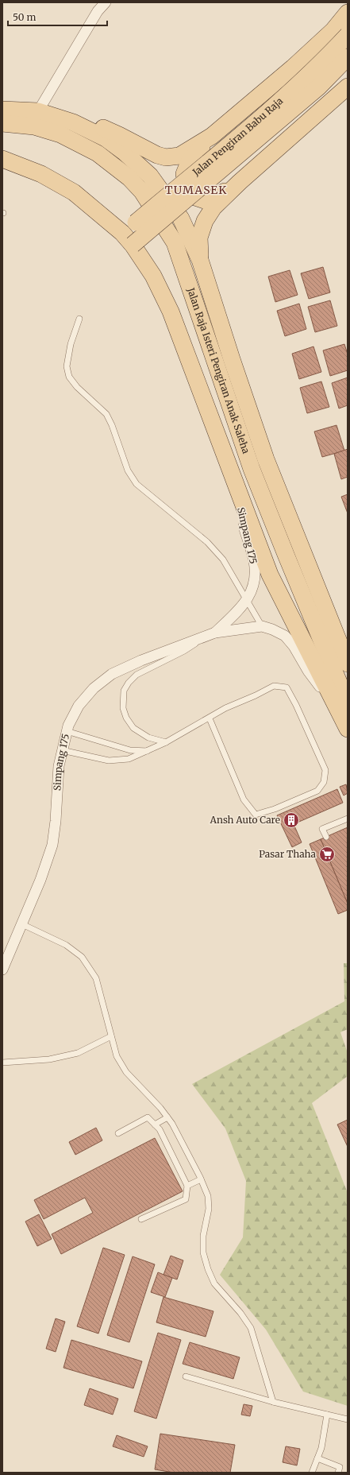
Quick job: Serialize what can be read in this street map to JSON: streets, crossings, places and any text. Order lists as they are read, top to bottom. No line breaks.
{"streets":{"main road":["Jalan Pengiran Babu Raja","Jalan Raja Isteri Pengiran Anak Saleha"],"street":["Simpang 175"]},"crossings":[["Jalan Raja Isteri Pengiran Anak Saleha","Simpang 175"]],"districts":["TUMASEK"],"places":{"building":["Ansh Auto Care"],"supermarket":["Pasar Thaha"]},"scale_bar":"50 m"}
